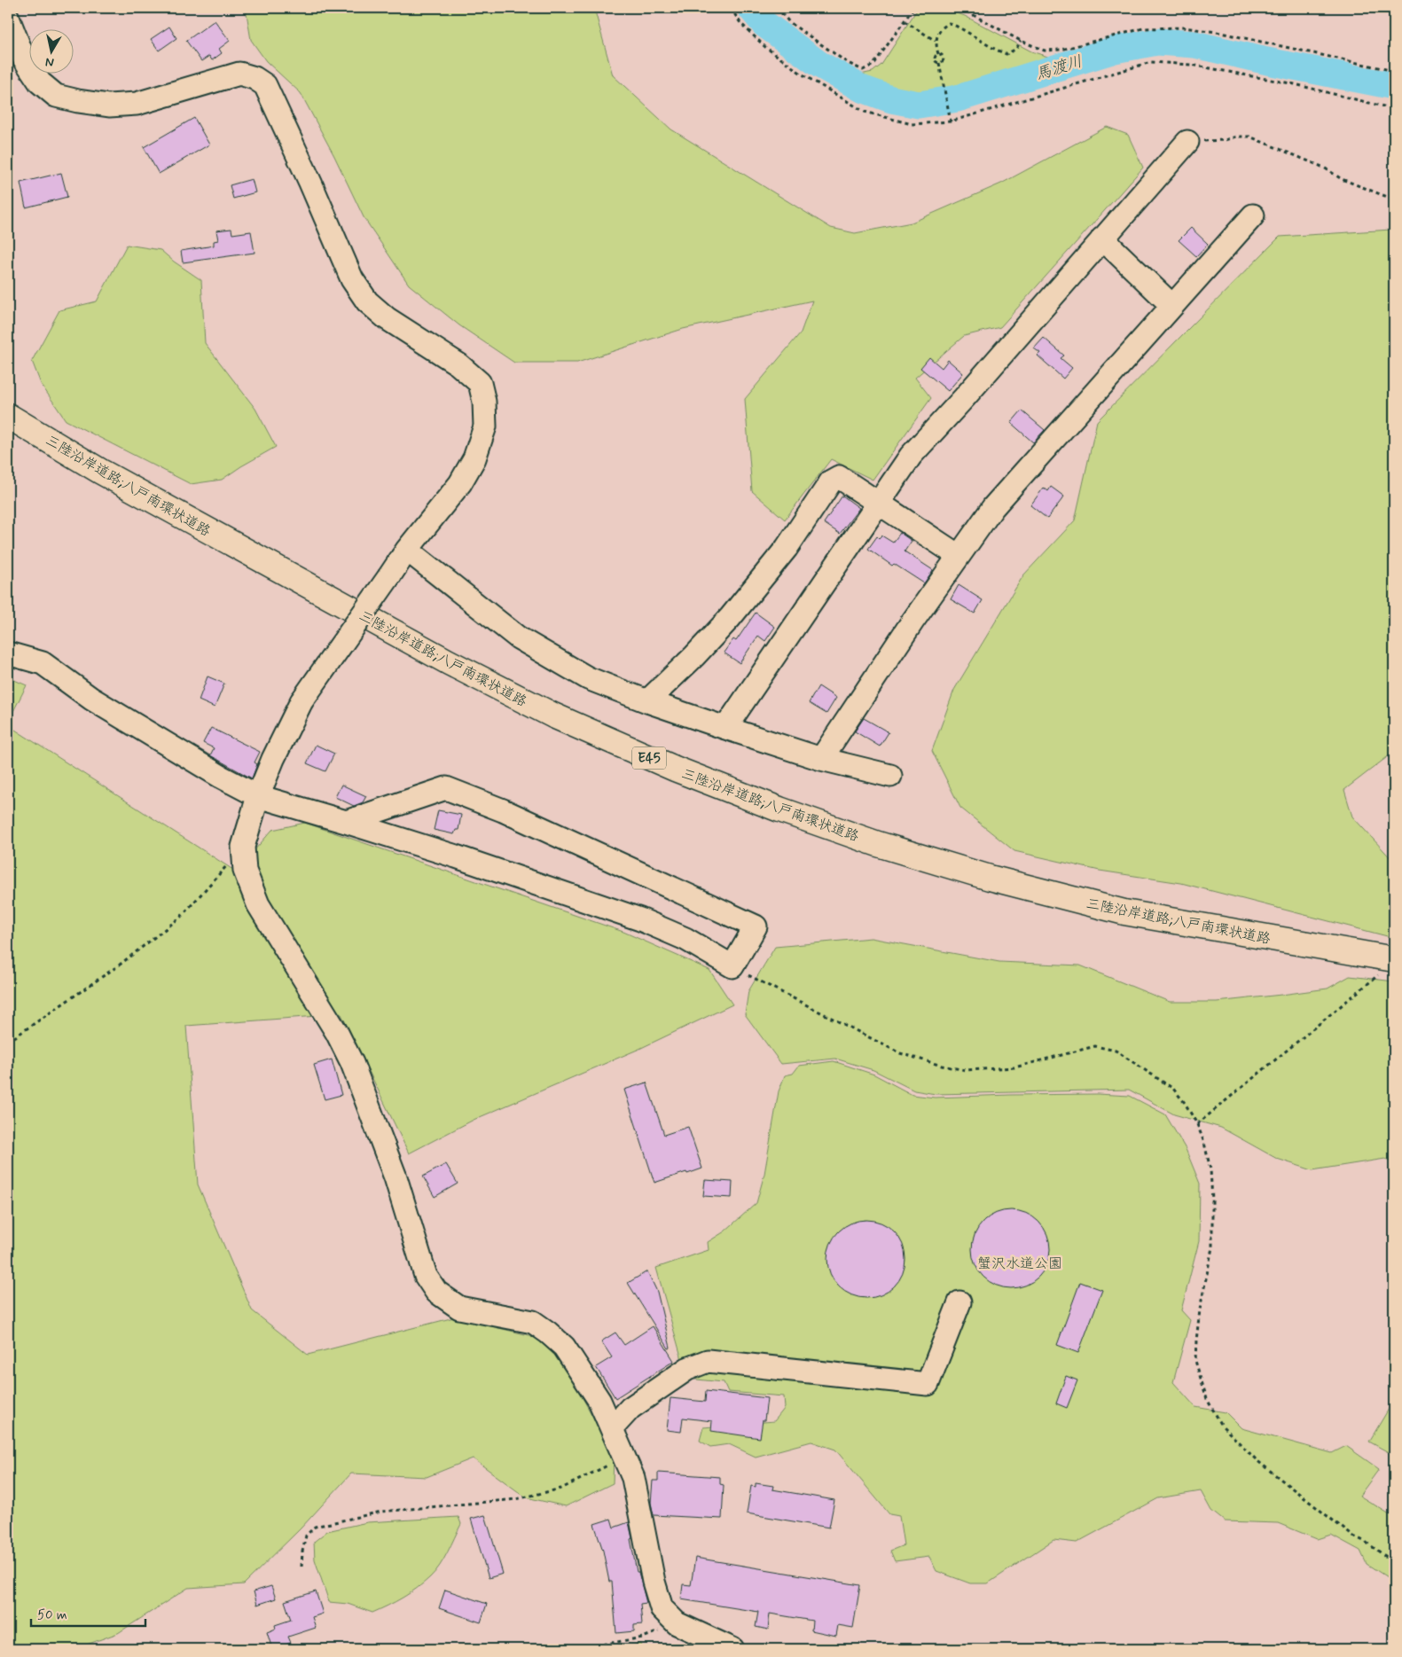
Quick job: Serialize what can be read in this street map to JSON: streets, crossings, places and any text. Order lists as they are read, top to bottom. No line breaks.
{"streets":{"highway":["三陸沿岸道路;八戸南環状道路","E45"]},"water":["馬渡川"],"parks":["蟹沢水道公園"],"scale_bar":"50 m","north":"bottom"}
